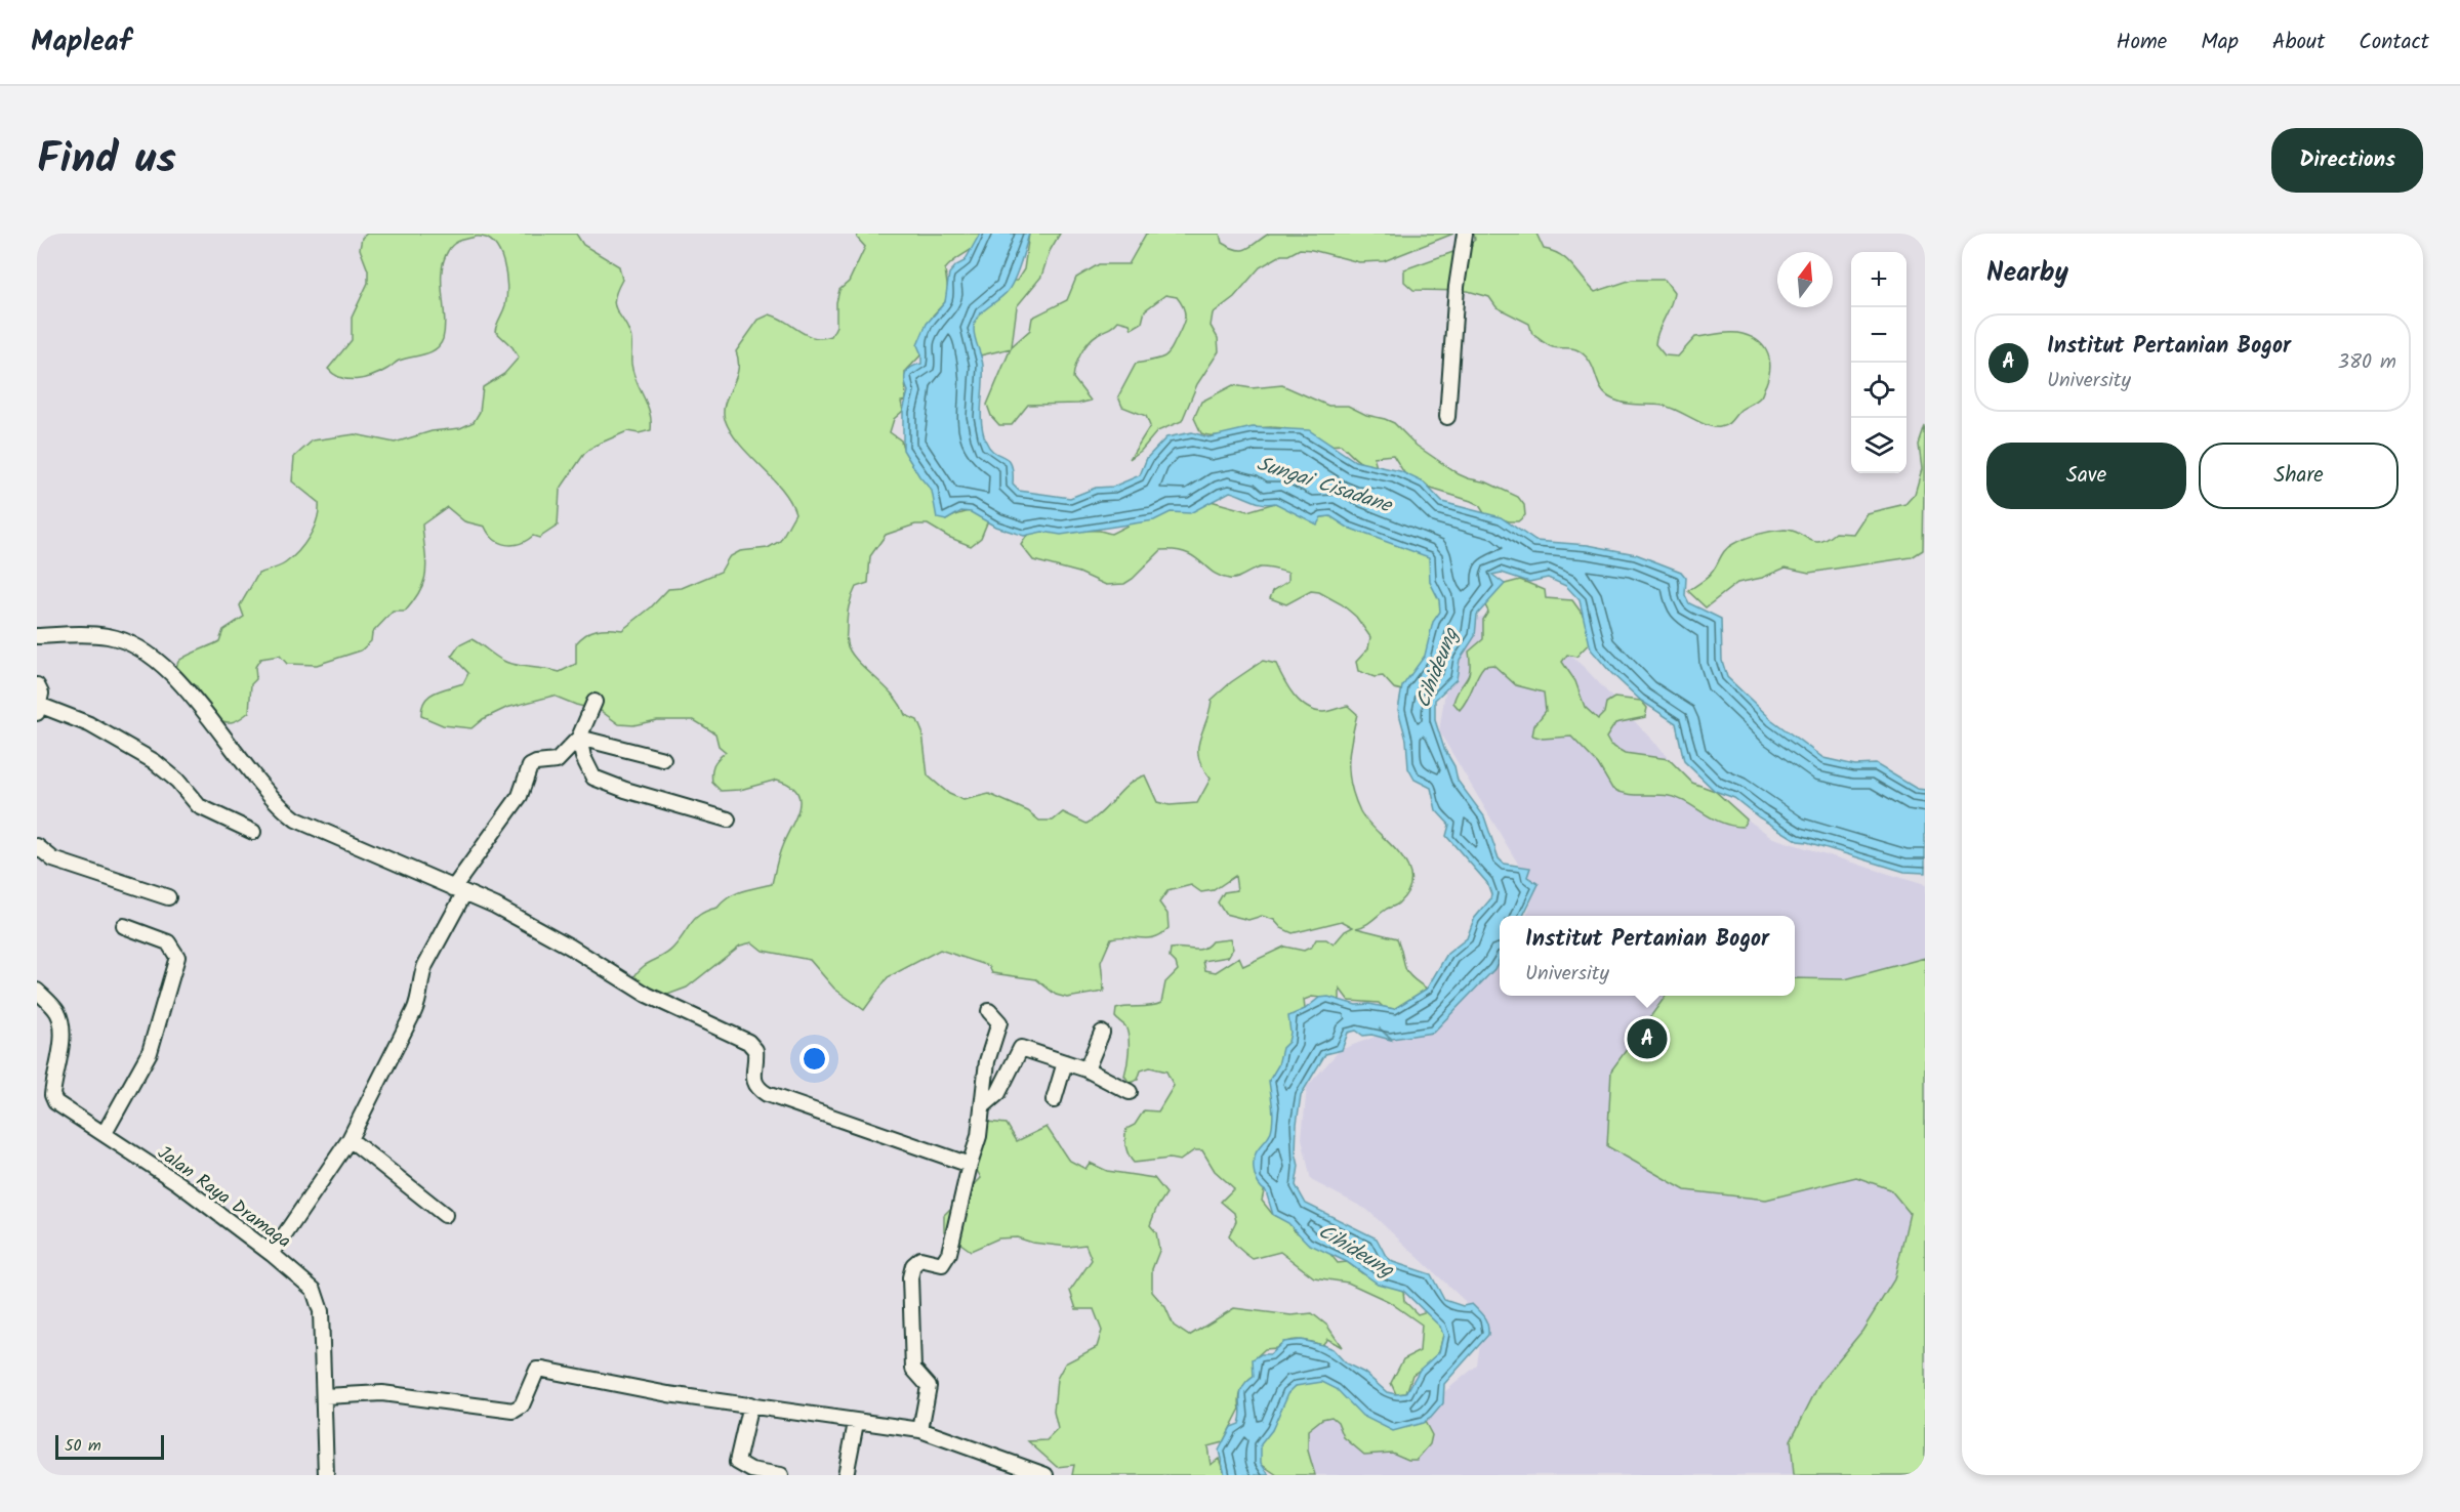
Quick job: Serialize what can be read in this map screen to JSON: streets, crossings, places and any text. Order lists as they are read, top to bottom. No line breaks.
{"streets":{"street":["Jalan Raya Dramaga"]},"water":["Sungai Cisadane","Cihideung"],"scale_bar":"50 m","north":"top","page":{"header":"Mapleaf","nav":["Home","Map","About","Contact"],"title":"Find us","buttons":["Directions",["Save","Share"]],"heading":"Nearby","map_buttons":["+","−"],"list":[{"mark":"A","name":"Institut Pertanian Bogor","note":"University","value":"380 m"}],"popup":["Institut Pertanian Bogor","University"],"pins":"A","scale":"50 m"}}
